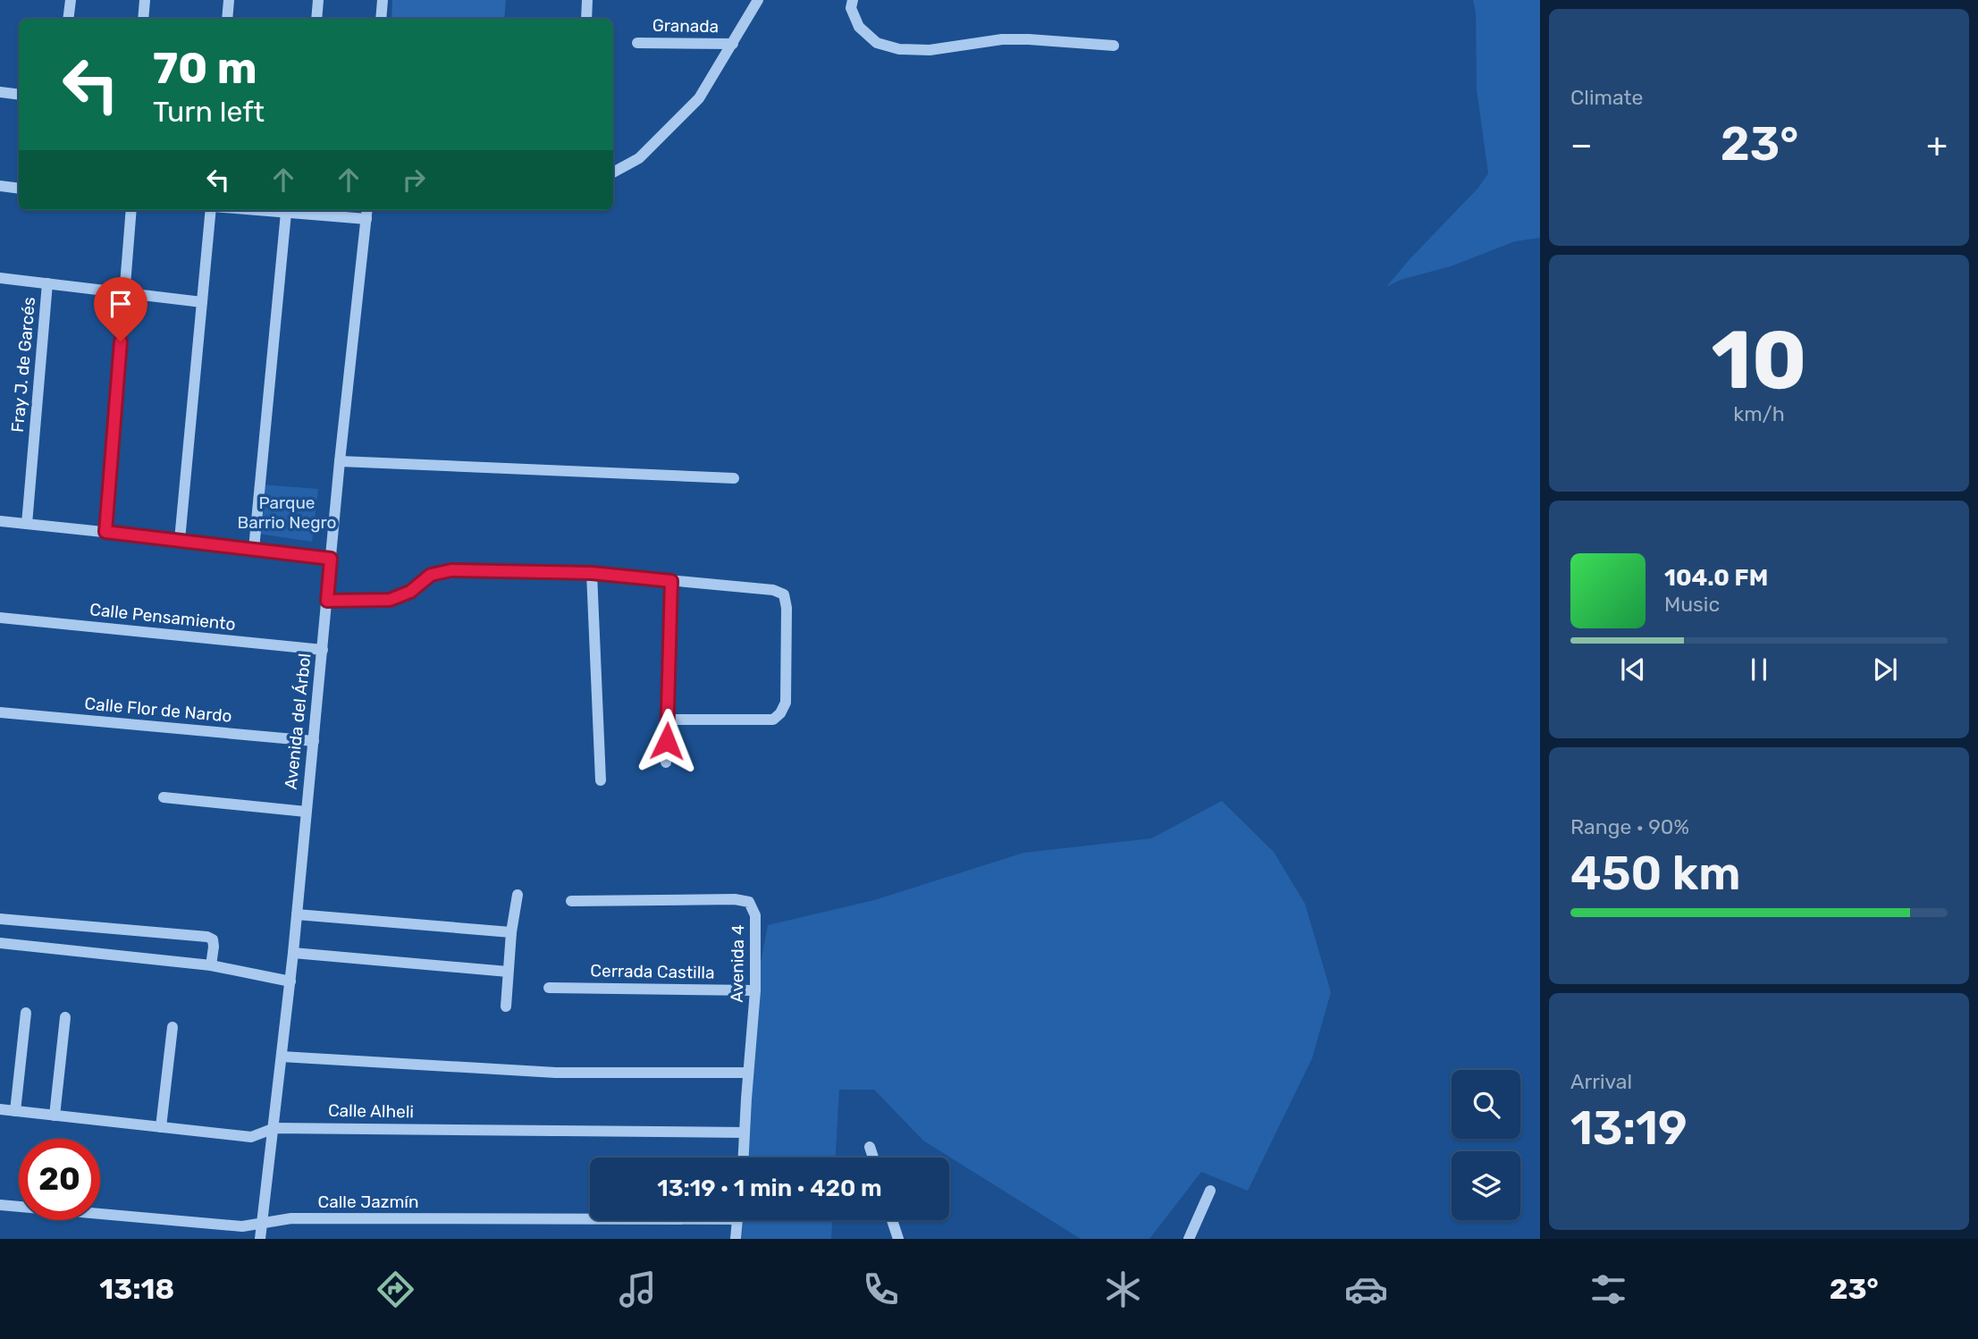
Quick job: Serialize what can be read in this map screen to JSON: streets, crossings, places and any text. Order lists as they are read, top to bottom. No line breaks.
{"streets":{"street":["Granada","Fray J. de Garcés","Calle Pensamiento","Calle Flor de Nardo","Avenida del Árbol","Avenida 4","Cerrada Castilla","Calle Alheli","Calle Jazmín"]},"crossings":[["Calle Pensamiento","Avenida del Árbol"],["Calle Flor de Nardo","Avenida del Árbol"],["Avenida del Árbol","Calle Alheli"],["Avenida del Árbol","Calle Jazmín"],["Avenida 4","Cerrada Castilla"],["Avenida 4","Calle Alheli"]],"parks":["Parque Barrio Negro"],"page":{"tile":["Climate",["10","km/h"],["Range · 90%","450 km"],["Arrival","13:19"]],"turn":["70 m","Turn left"],"heat":["−","23°","+"],"song":["104.0 FM","Music"],"limit":"20","trip":"13:19 · 1 min · 420 m","tabs":["13:18","23°"]}}
